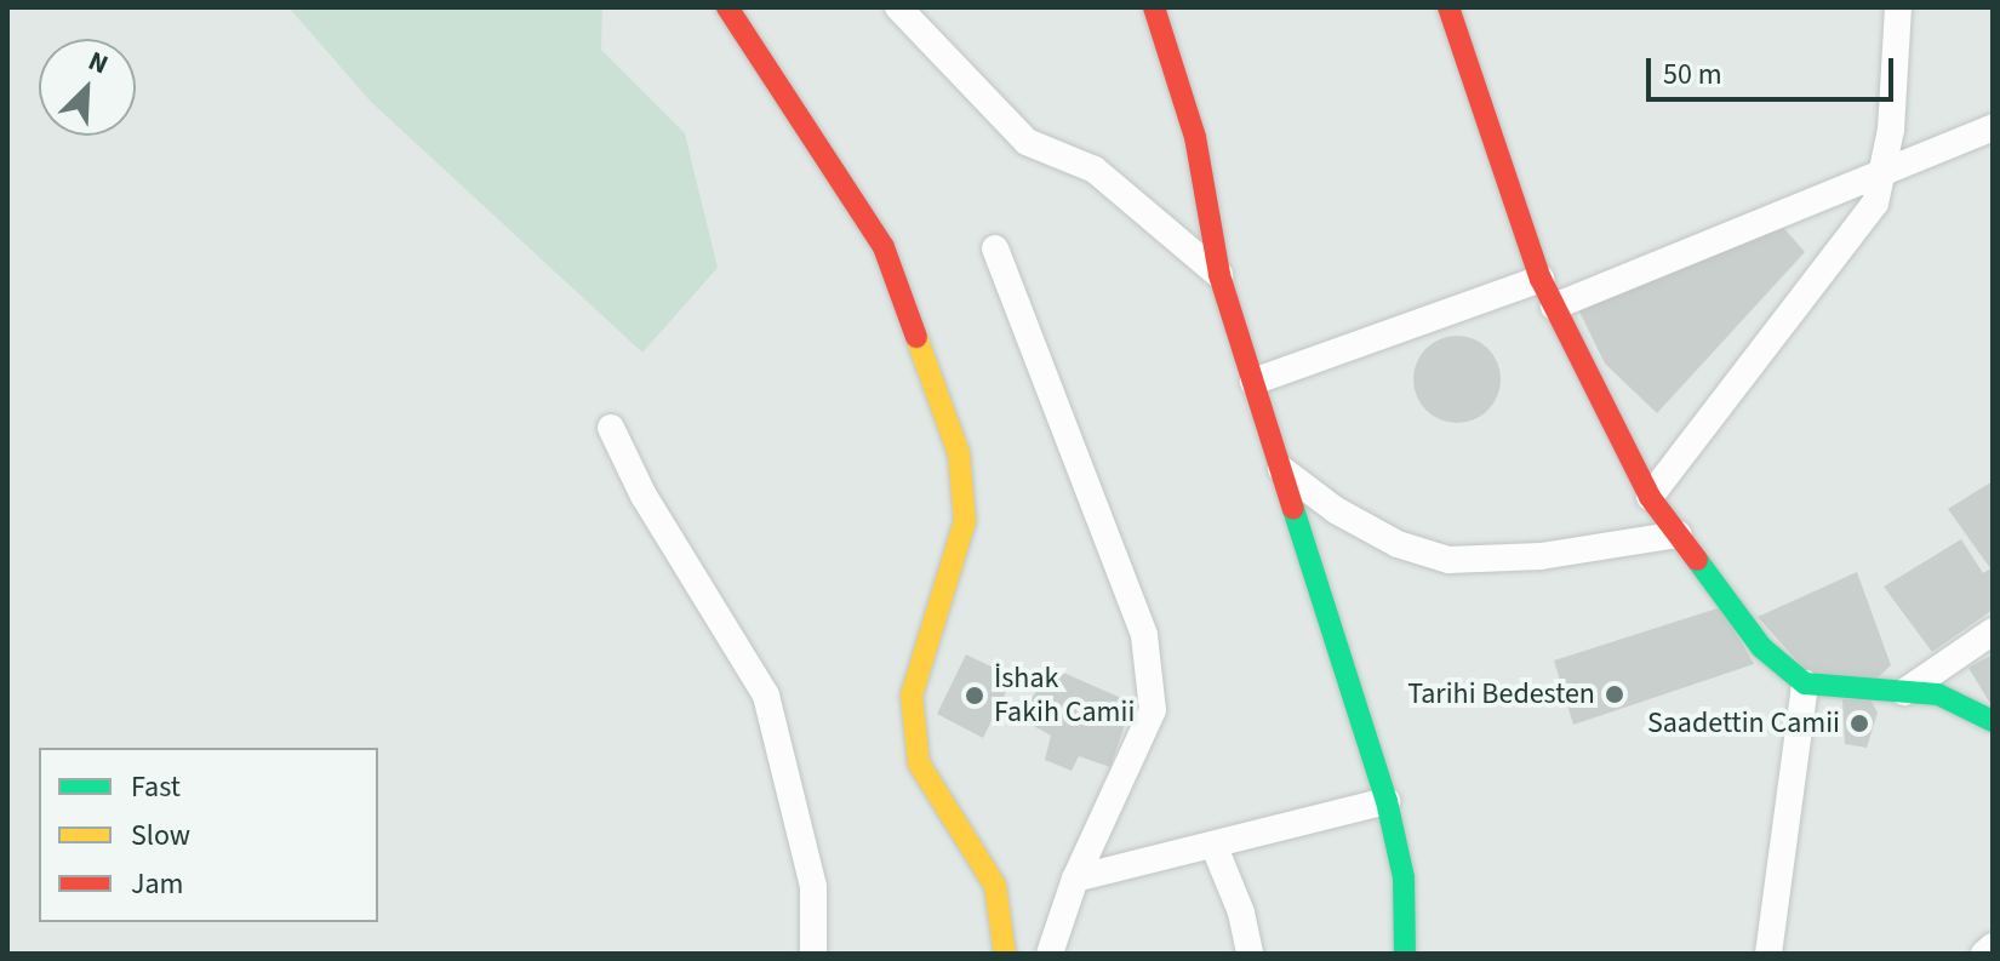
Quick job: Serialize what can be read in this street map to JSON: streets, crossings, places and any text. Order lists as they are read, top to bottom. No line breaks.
{"places":["Tarihi Bedesten","İshak Fakih Camii","Saadettin Camii"],"legend":["Fast","Slow","Jam"],"scale_bar":"50 m","north":"top right"}
